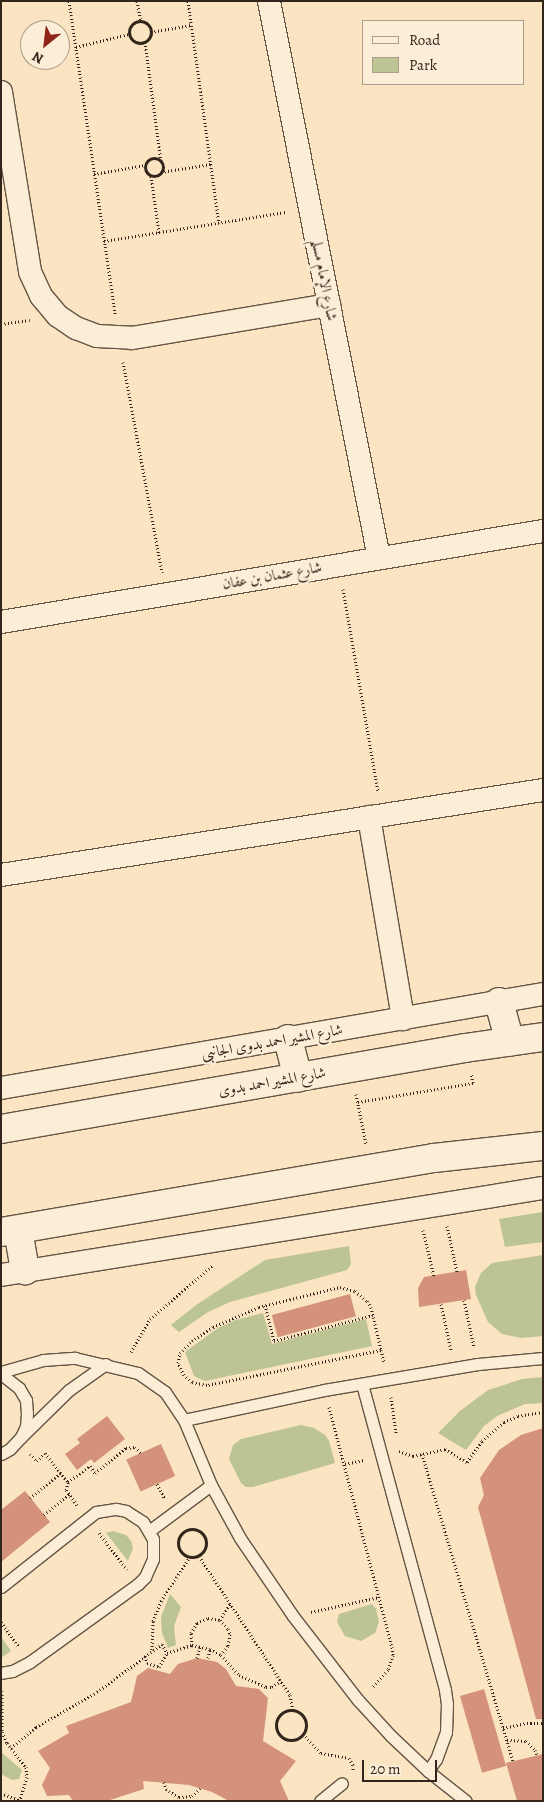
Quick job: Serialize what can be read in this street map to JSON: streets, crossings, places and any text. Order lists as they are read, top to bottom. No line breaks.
{"streets":{"street":["شارع الإمام مسلم","شارع عثمان بن عفان","شارع المشير احمد بدوى الجانبى","شارع المشير احمد بدوى"]},"crossings":[["شارع الإمام مسلم","شارع عثمان بن عفان"]],"legend":["Road","Park"],"scale_bar":"20 m","north":"bottom left"}
